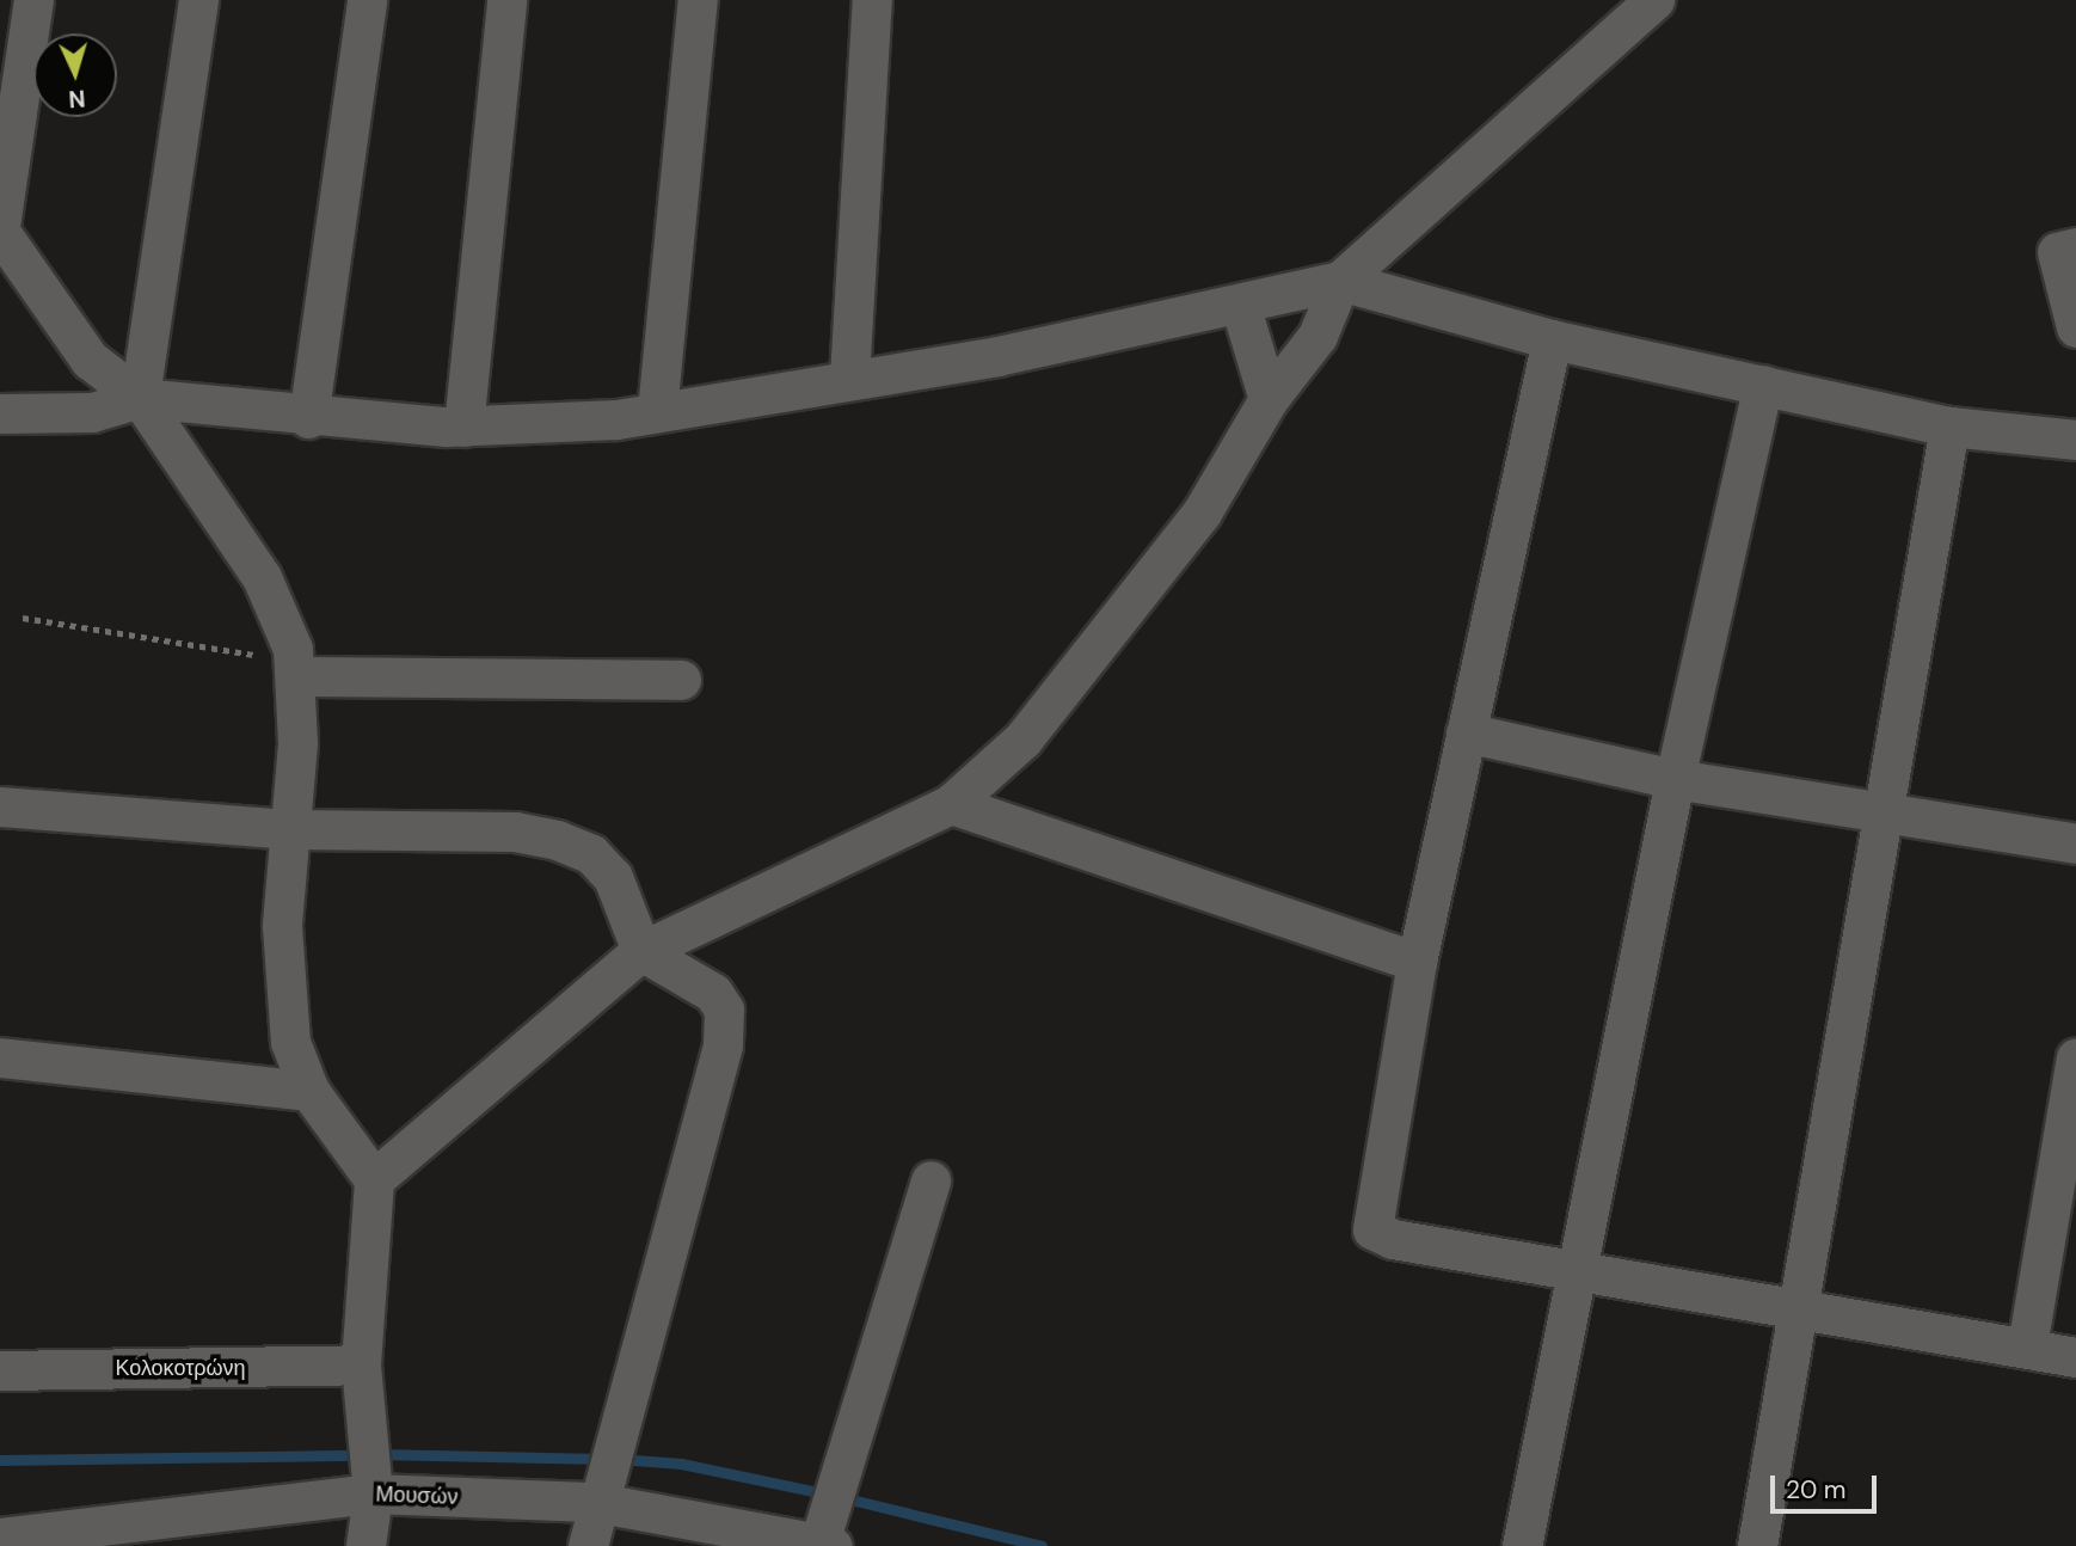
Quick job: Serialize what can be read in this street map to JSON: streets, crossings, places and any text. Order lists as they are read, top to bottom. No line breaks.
{"streets":{"street":["Κολοκοτρώνη","Μουσών"]},"scale_bar":"20 m","north":"bottom"}
